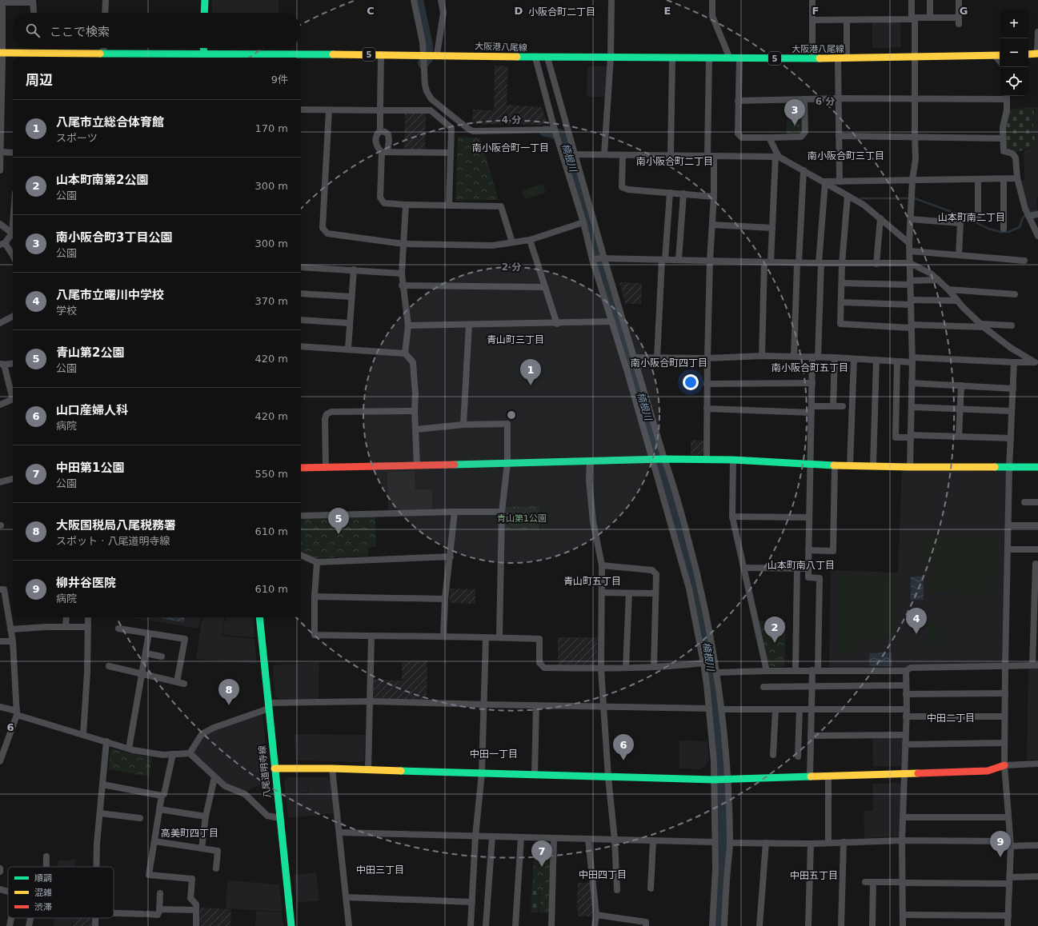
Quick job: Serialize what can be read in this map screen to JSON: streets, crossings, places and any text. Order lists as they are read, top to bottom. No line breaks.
{"streets":{"street":["大阪港八尾線","5","八尾道明寺線"]},"districts":["小阪合町二丁目","南小阪合町一丁目","南小阪合町三丁目","南小阪合町二丁目","山本町南二丁目","青山町三丁目","南小阪合町四丁目","南小阪合町五丁目","山本町南八丁目","青山町五丁目","中田二丁目","中田一丁目","高美町四丁目","中田三丁目","中田四丁目","中田五丁目"],"water":["楠根川"],"parks":["青山第1公園"],"legend":["順調","混雑","渋滞"],"page":{"map_buttons":["+","−"],"search":"ここで検索","heading":["周辺","9件"],"pins":["3","1","5","4","2","8","6","9","7"],"list":[{"mark":"1","name":"八尾市立総合体育館","note":"スポーツ","value":"170 m"},{"mark":"2","name":"山本町南第2公園","note":"公園","value":"300 m"},{"mark":"3","name":"南小阪合町3丁目公園","note":"公園","value":"300 m"},{"mark":"4","name":"八尾市立曙川中学校","note":"学校","value":"370 m"},{"mark":"5","name":"青山第2公園","note":"公園","value":"420 m"},{"mark":"6","name":"山口産婦人科","note":"病院","value":"420 m"},{"mark":"7","name":"中田第1公園","note":"公園","value":"550 m"},{"mark":"8","name":"大阪国税局八尾税務署","note":"スポット · 八尾道明寺線","value":"610 m"},{"mark":"9","name":"柳井谷医院","note":"病院","value":"610 m"}]},"grid":{"columns":["C","D","E","F","G"],"rows":["6"]},"rings":["6 分","4 分","2 分"]}
